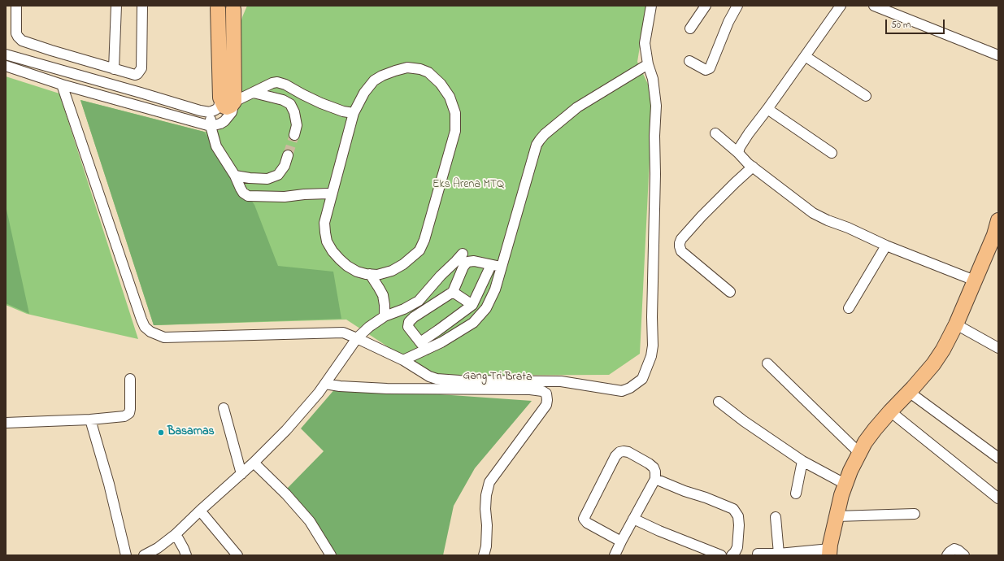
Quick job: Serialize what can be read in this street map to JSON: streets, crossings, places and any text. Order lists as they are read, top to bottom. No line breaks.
{"streets":{"street":["Gang Tri Brata"]},"parks":["Eks Arena MTQ"],"places":["Basarnas"],"scale_bar":"50 m"}
